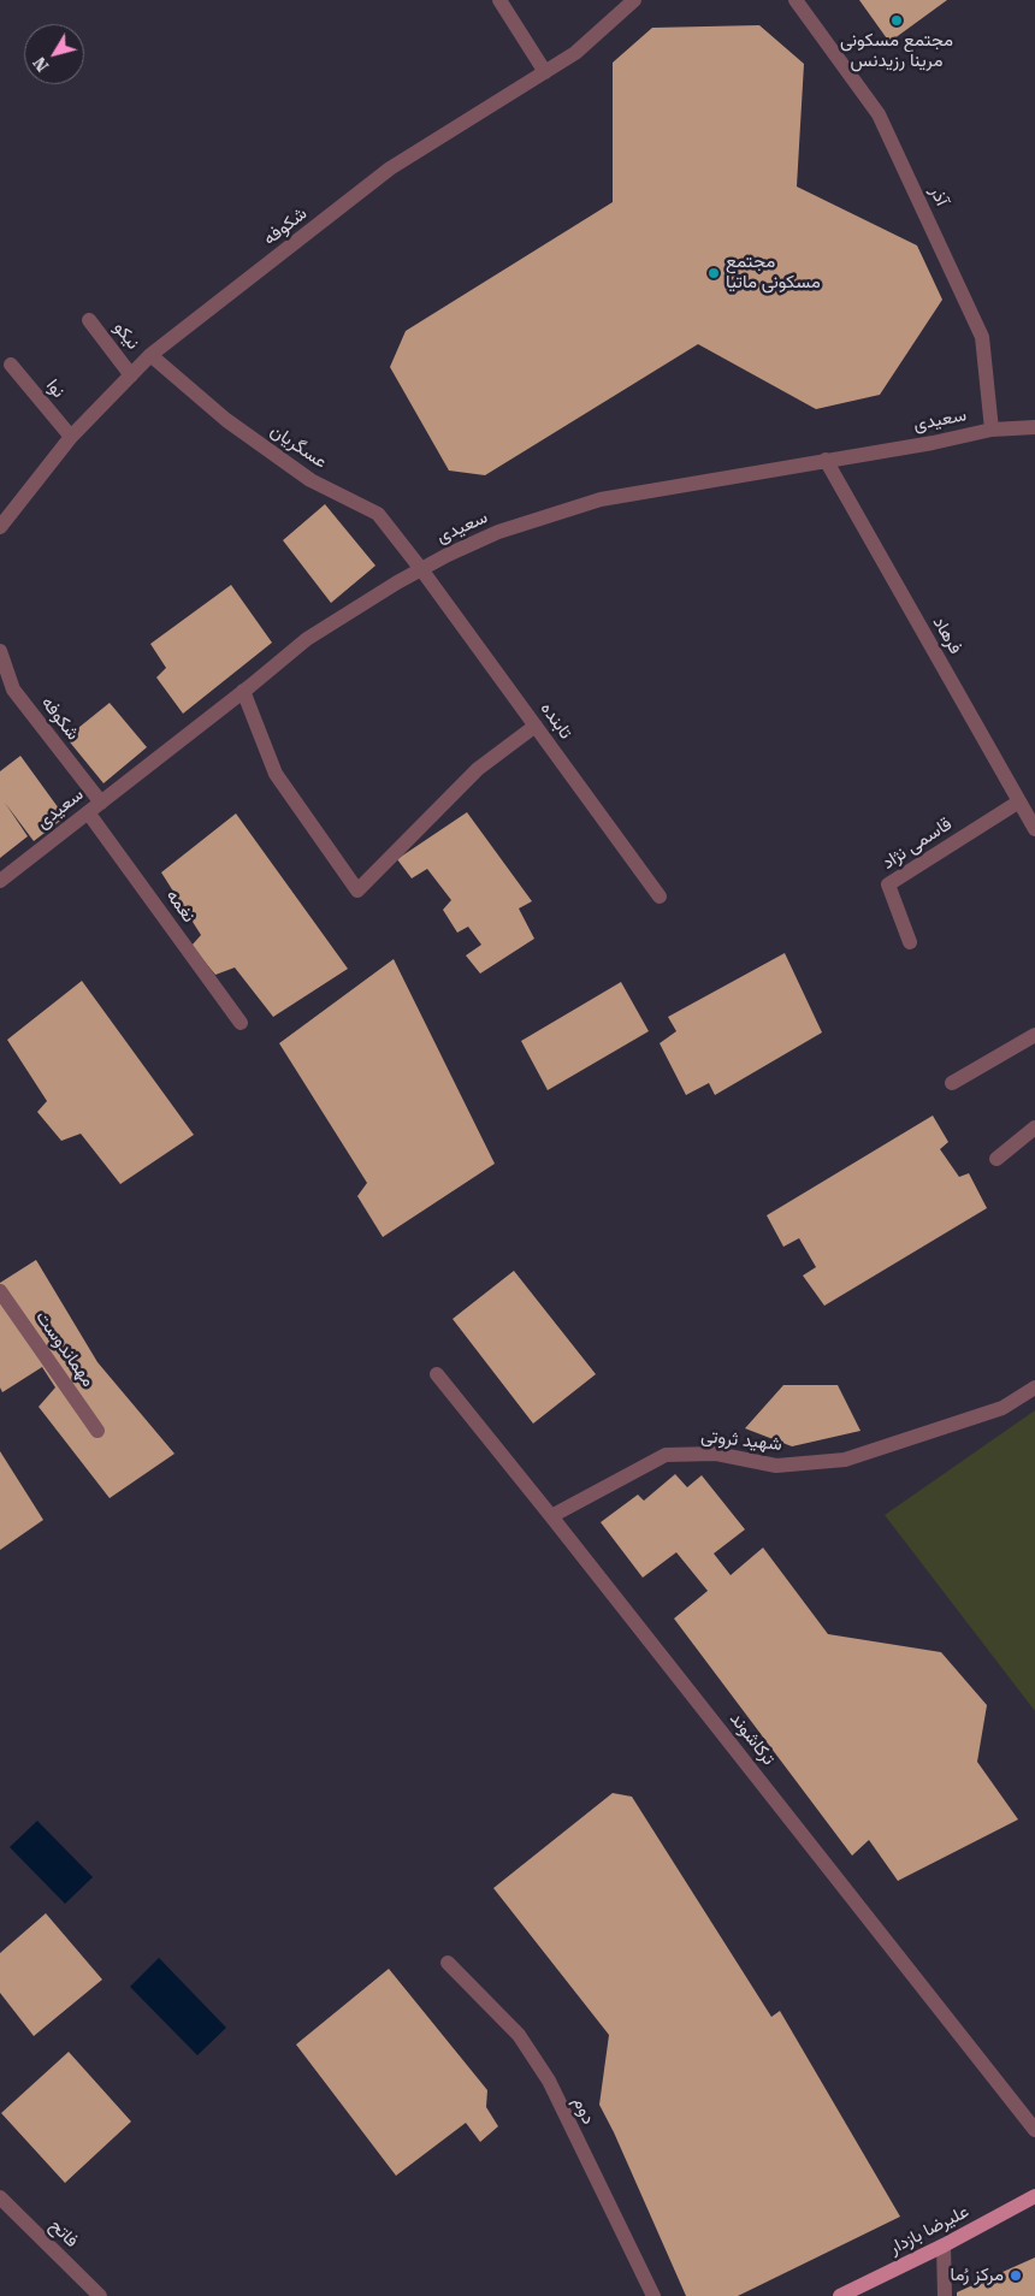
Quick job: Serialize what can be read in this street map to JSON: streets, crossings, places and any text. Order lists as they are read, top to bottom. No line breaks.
{"streets":{"main road":["علیرضا بازدار"],"street":["آذر","شکوفه","نیکو","نوا","سعیدی","عسگریان","فرهاد","تابنده","قاسمی نژاد","نغمه","مهماندوست","شهید ثروتی","ترکاشوند","دوم","فاتح"]},"crossings":[["آذر","سعیدی"],["شکوفه","نیکو"],["شکوفه","نوا"],["شکوفه","سعیدی"],["شکوفه","عسگریان"],["سعیدی","عسگریان"],["سعیدی","فرهاد"],["سعیدی","تابنده"],["سعیدی","نغمه"],["عسگریان","تابنده"],["فرهاد","قاسمی نژاد"],["شهید ثروتی","ترکاشوند"]],"places":["مجتمع مسکونی مرینا رزیدنس","مجتمع مسکونی ماتیا","مرکز رُما"],"north":"bottom left"}
